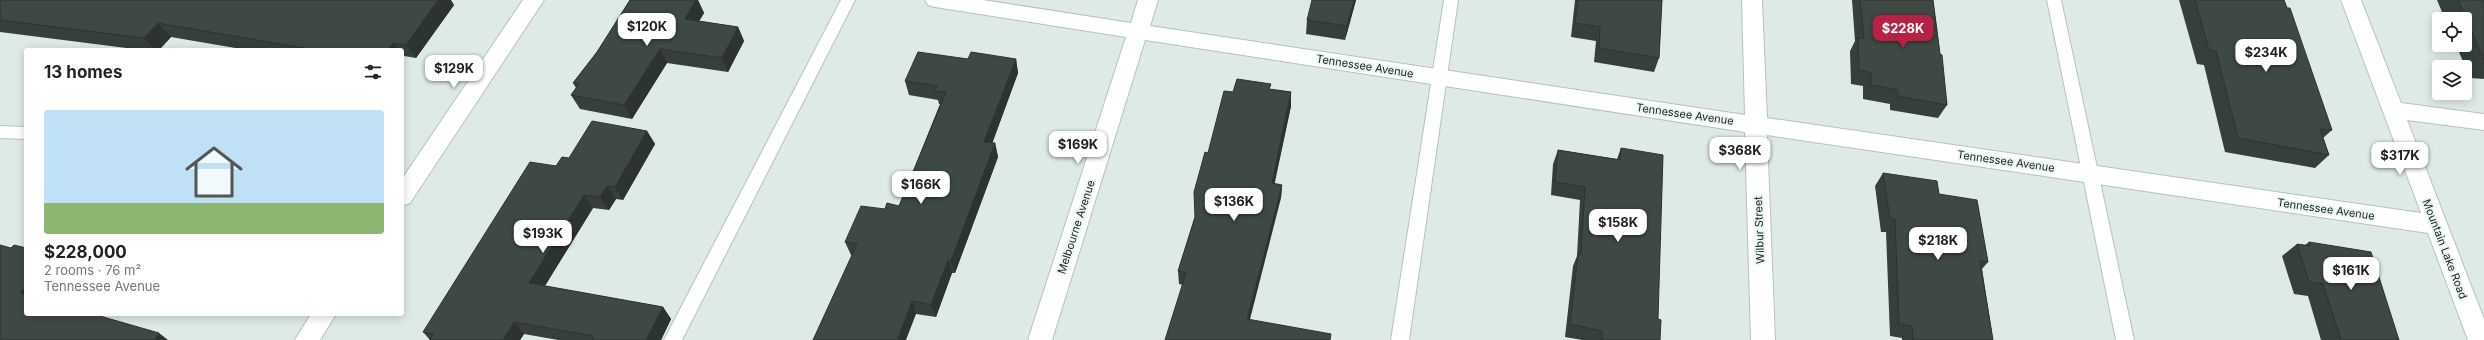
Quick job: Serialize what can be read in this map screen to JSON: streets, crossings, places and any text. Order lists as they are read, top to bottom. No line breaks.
{"streets":{"street":["Tennessee Avenue","Melbourne Avenue","Wilbur Street","Mountain Lake Road"]},"crossings":[["Tennessee Avenue","Melbourne Avenue"],["Tennessee Avenue","Wilbur Street"],["Tennessee Avenue","Mountain Lake Road"]],"page":{"price":["$120K","$228K","$234K","$129K","$169K","$368K","$317K","$166K","$136K","$158K","$193K","$218K","$161K"],"heading":"13 homes","list":[{"name":"$228,000","note":"2 rooms · 76 m² · Tennessee Avenue"}]}}
